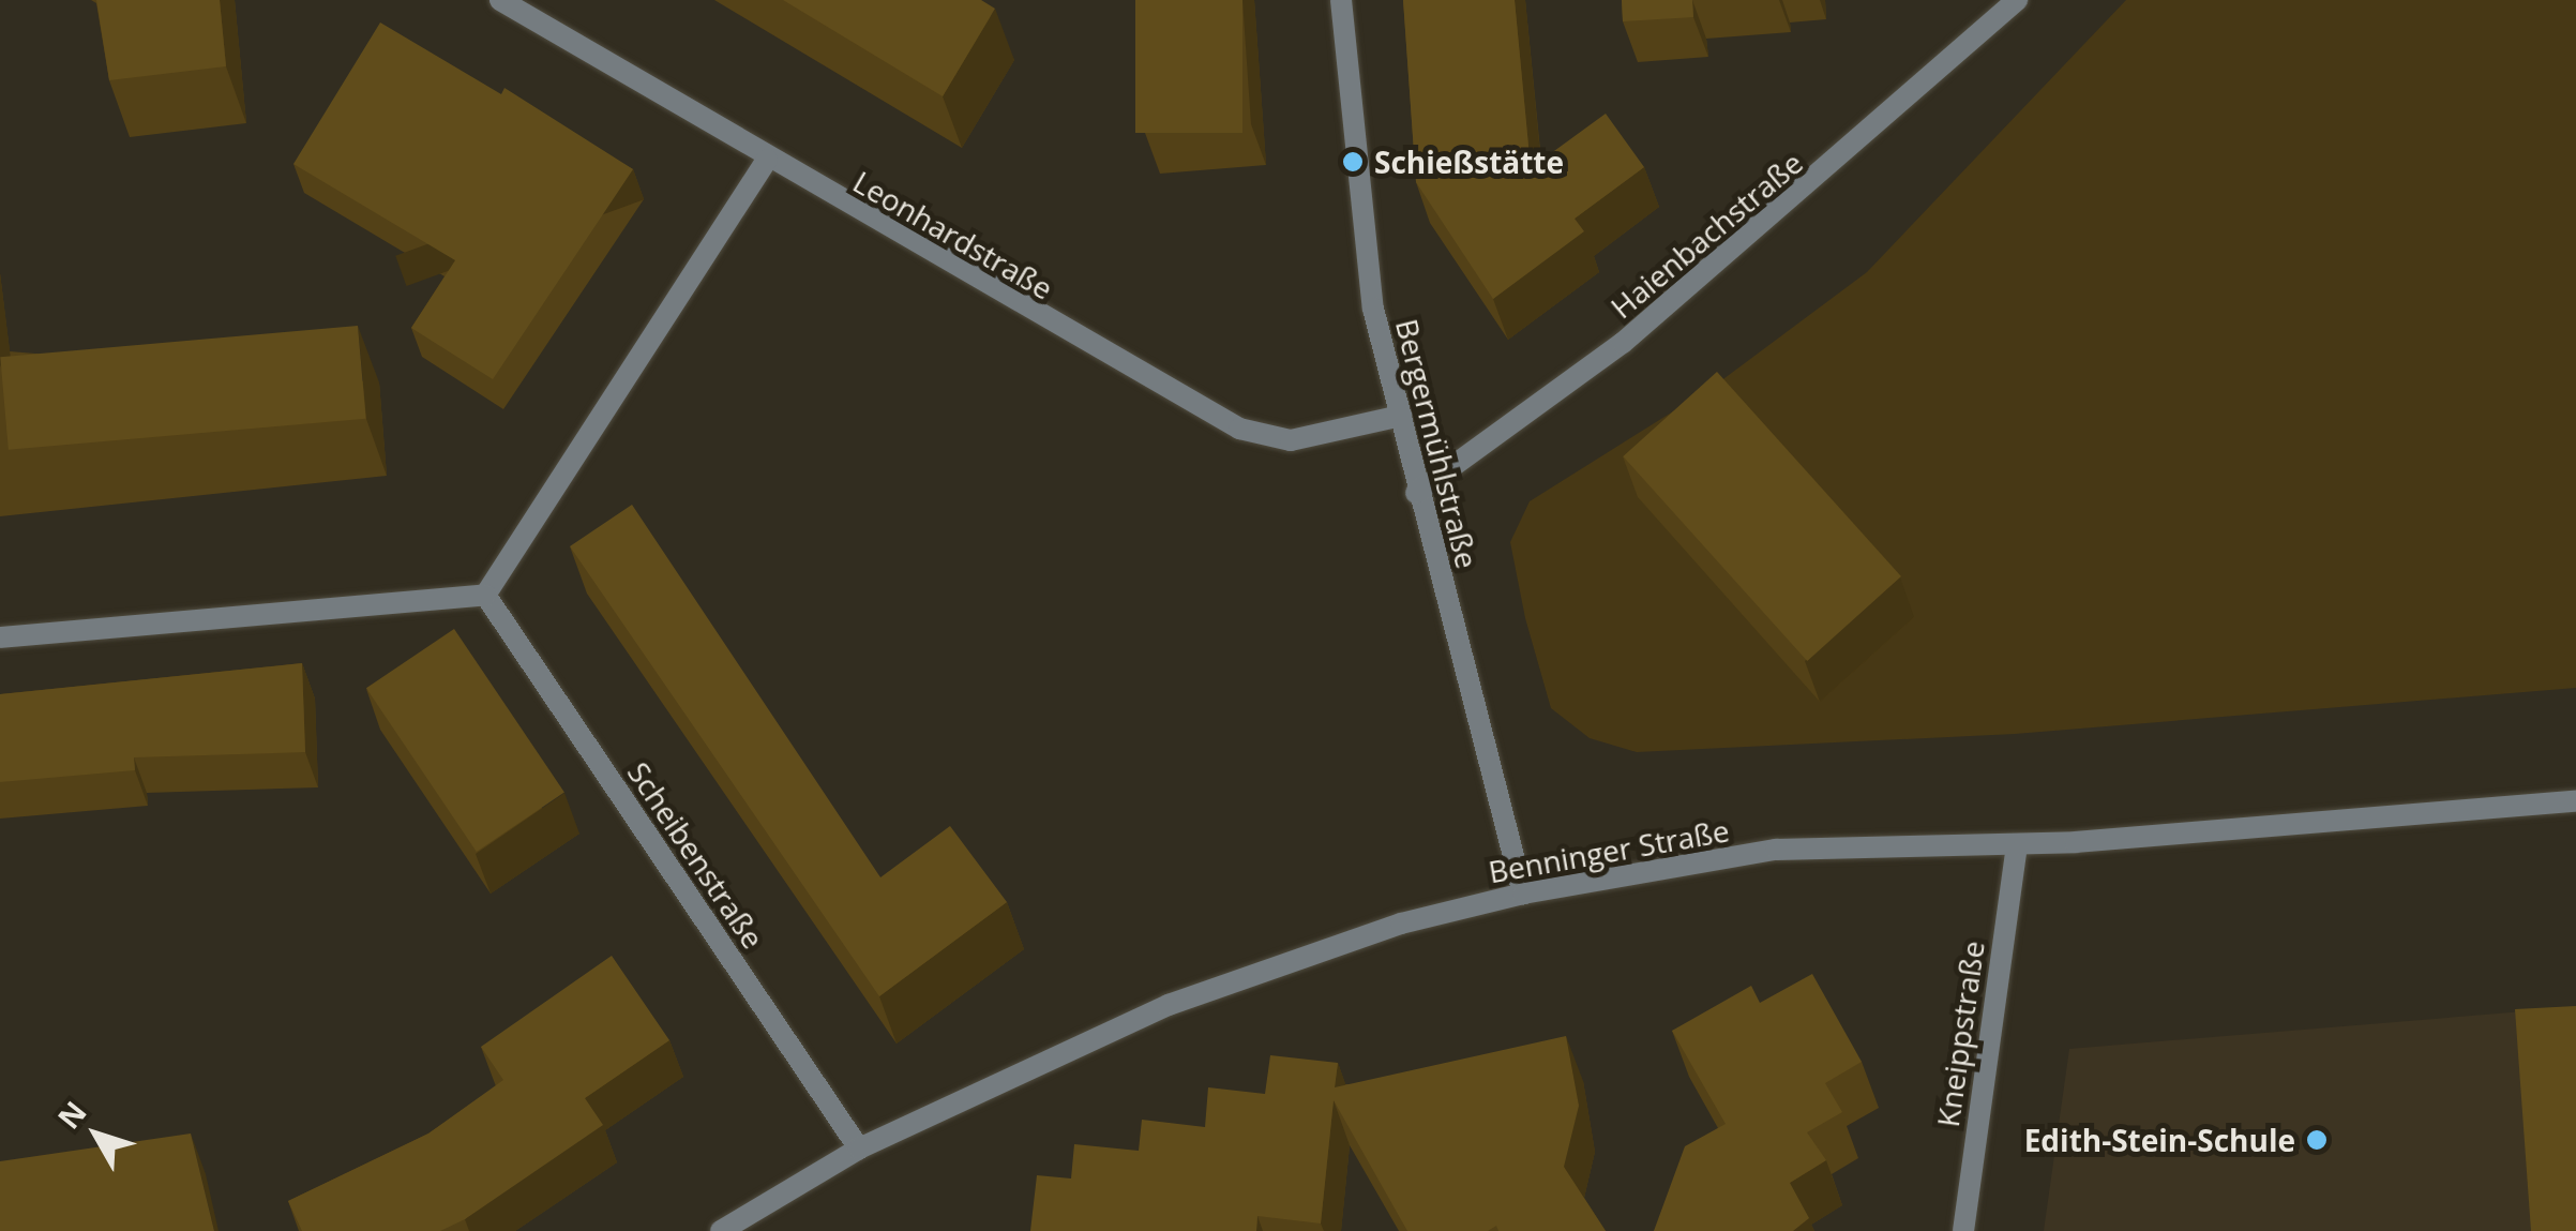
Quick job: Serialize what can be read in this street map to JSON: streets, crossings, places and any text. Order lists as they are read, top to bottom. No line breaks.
{"streets":{"street":["Leonhardstraße","Haienbachstraße","Bergermühlstraße","Benninger Straße","Scheibenstraße","Kneippstraße"]},"crossings":[["Leonhardstraße","Bergermühlstraße"],["Haienbachstraße","Bergermühlstraße"],["Bergermühlstraße","Benninger Straße"],["Benninger Straße","Scheibenstraße"],["Benninger Straße","Kneippstraße"]],"places":["Schießstätte","Edith-Stein-Schule"],"north":"top left"}
